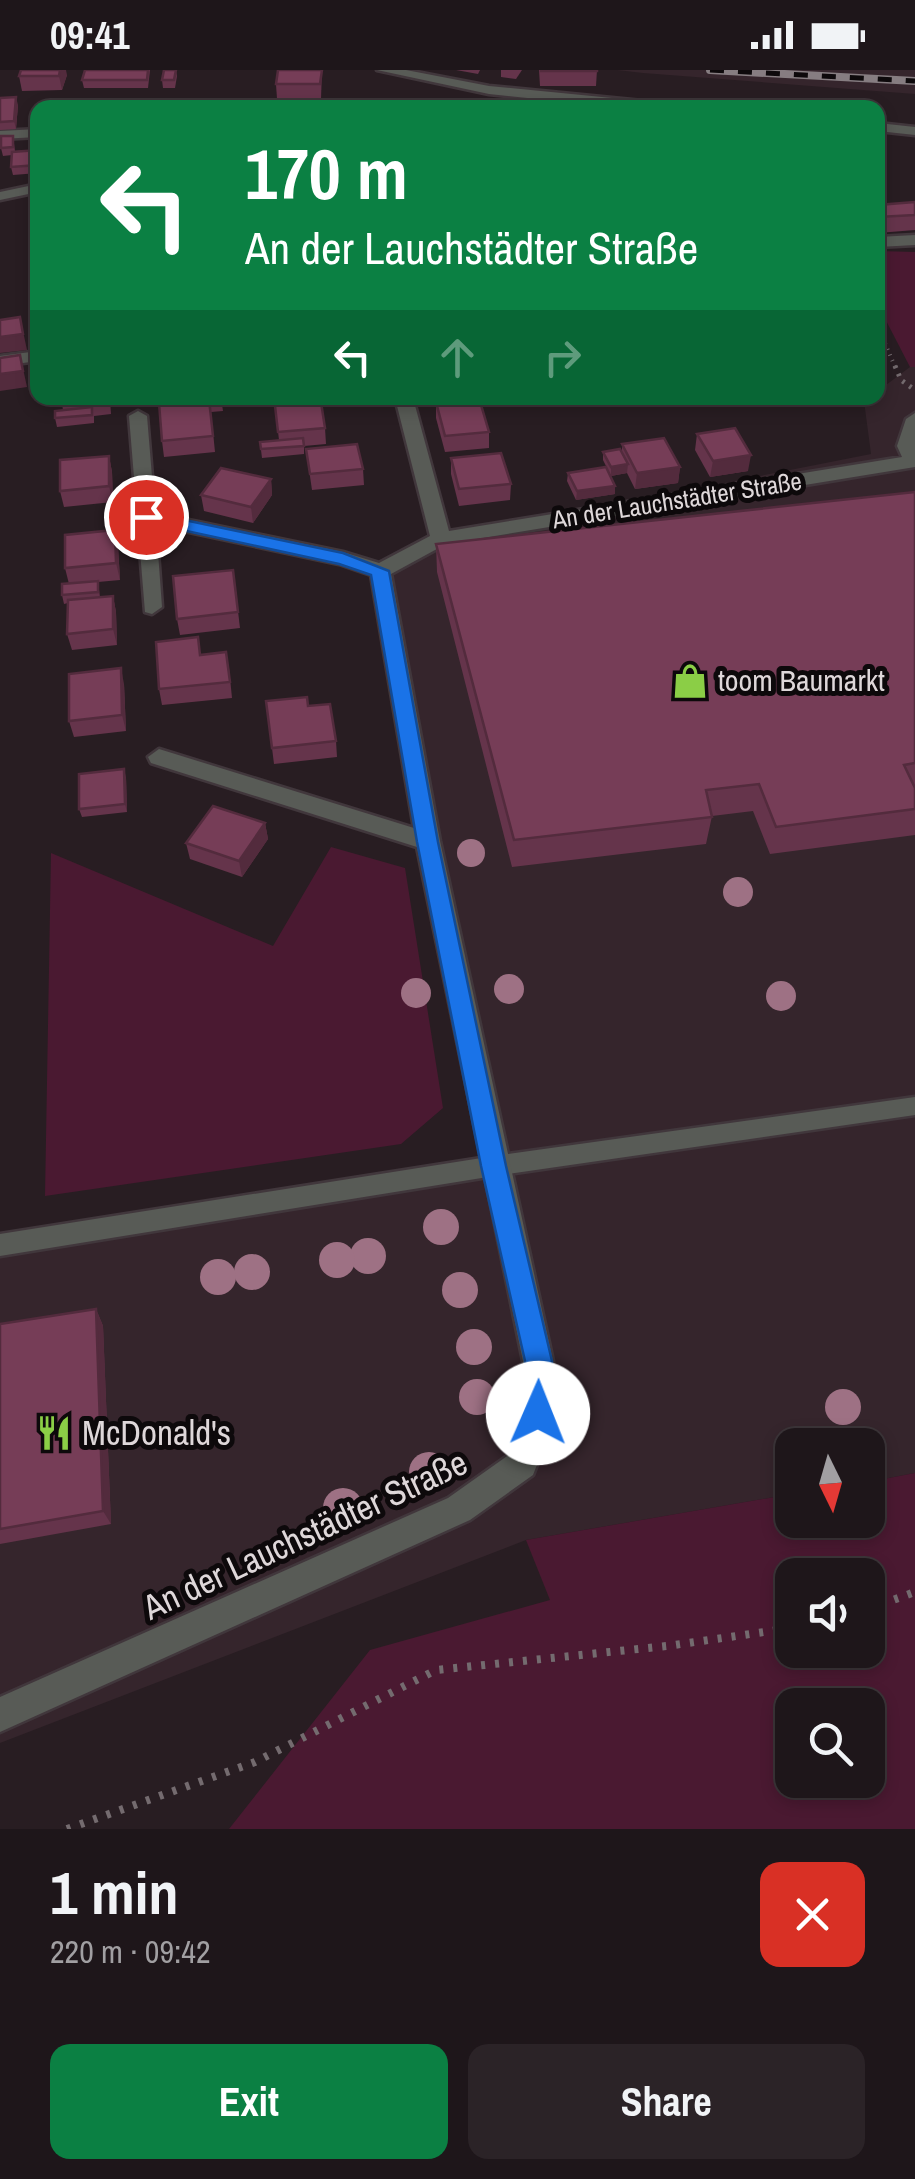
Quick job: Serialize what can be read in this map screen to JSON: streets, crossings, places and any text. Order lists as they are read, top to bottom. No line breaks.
{"streets":{"street":["An der Lauchstädter Straße"]},"places":{"shop":["toom Baumarkt"],"restaurant":["McDonald's"]},"north":"bottom","page":{"status":"09:41","turn":["170 m","An der Lauchstädter Straße"],"heading":["1 min","220 m · 09:42"],"buttons":["Exit","Share"]}}
